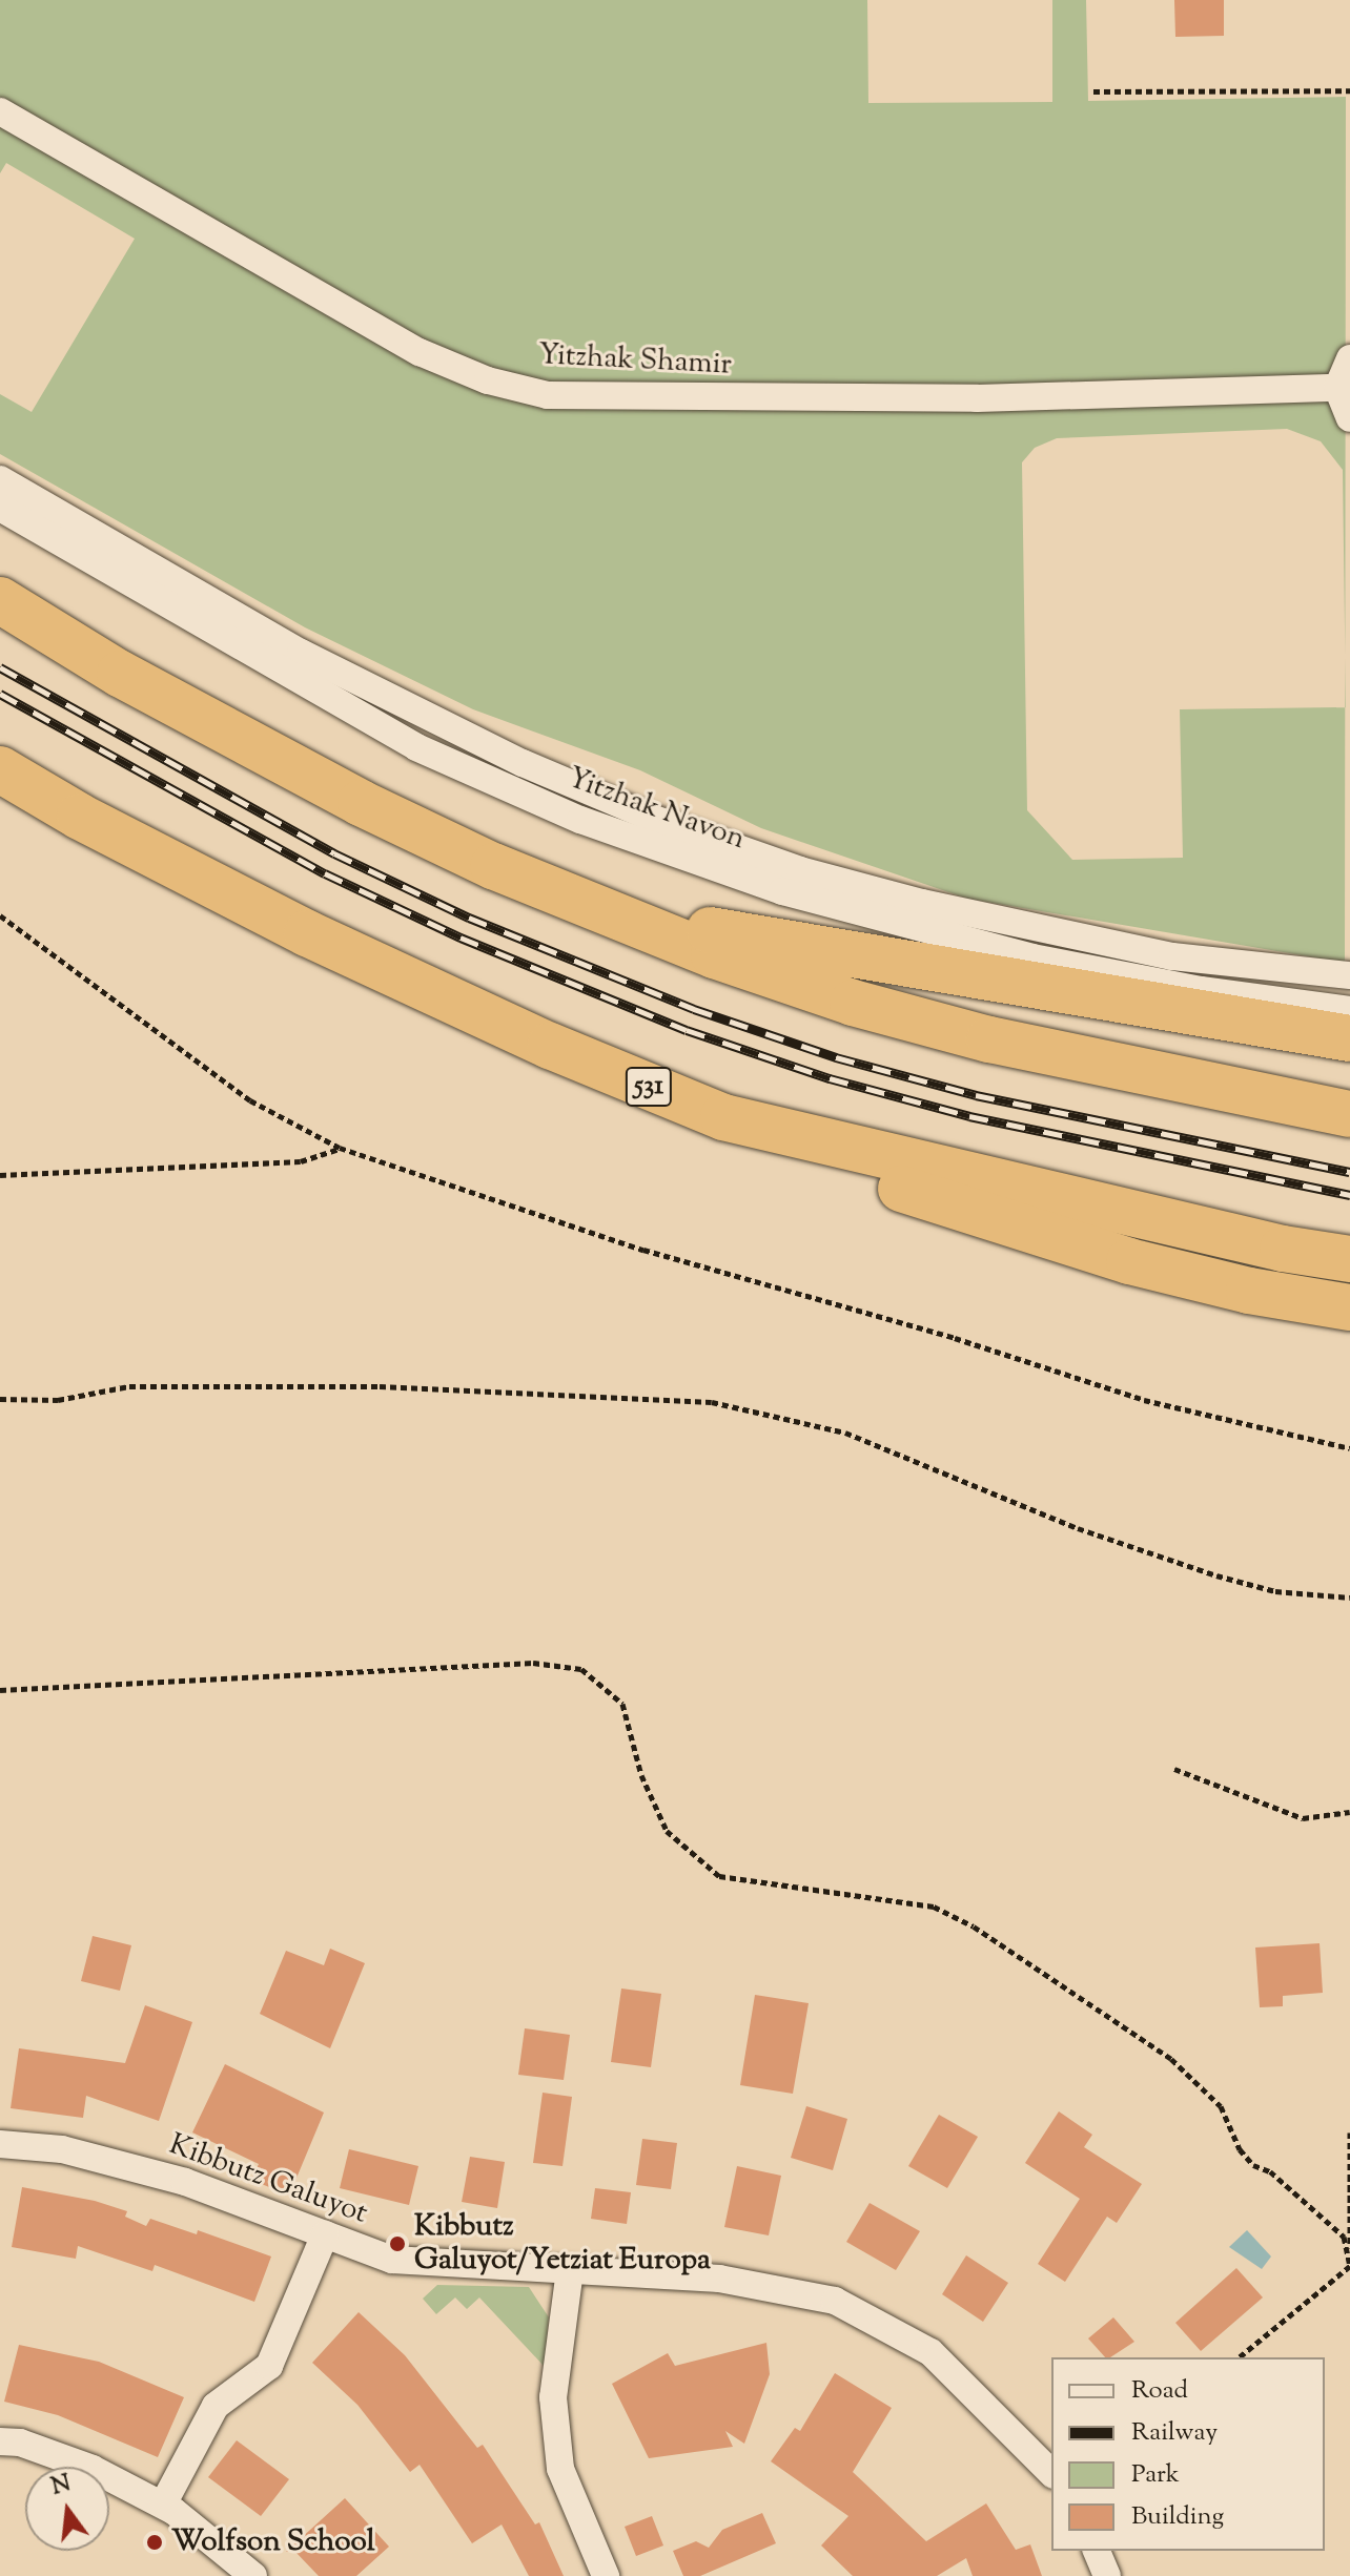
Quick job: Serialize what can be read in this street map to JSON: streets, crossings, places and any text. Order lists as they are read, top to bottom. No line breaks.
{"streets":{"highway":["531"],"street":["Yitzhak Shamir","Yitzhak Navon","Kibbutz Galuyot"]},"places":["Kibbutz Galuyot/Yetziat Europa","Wolfson School"],"legend":["Road","Railway","Park","Building"],"north":"top"}
